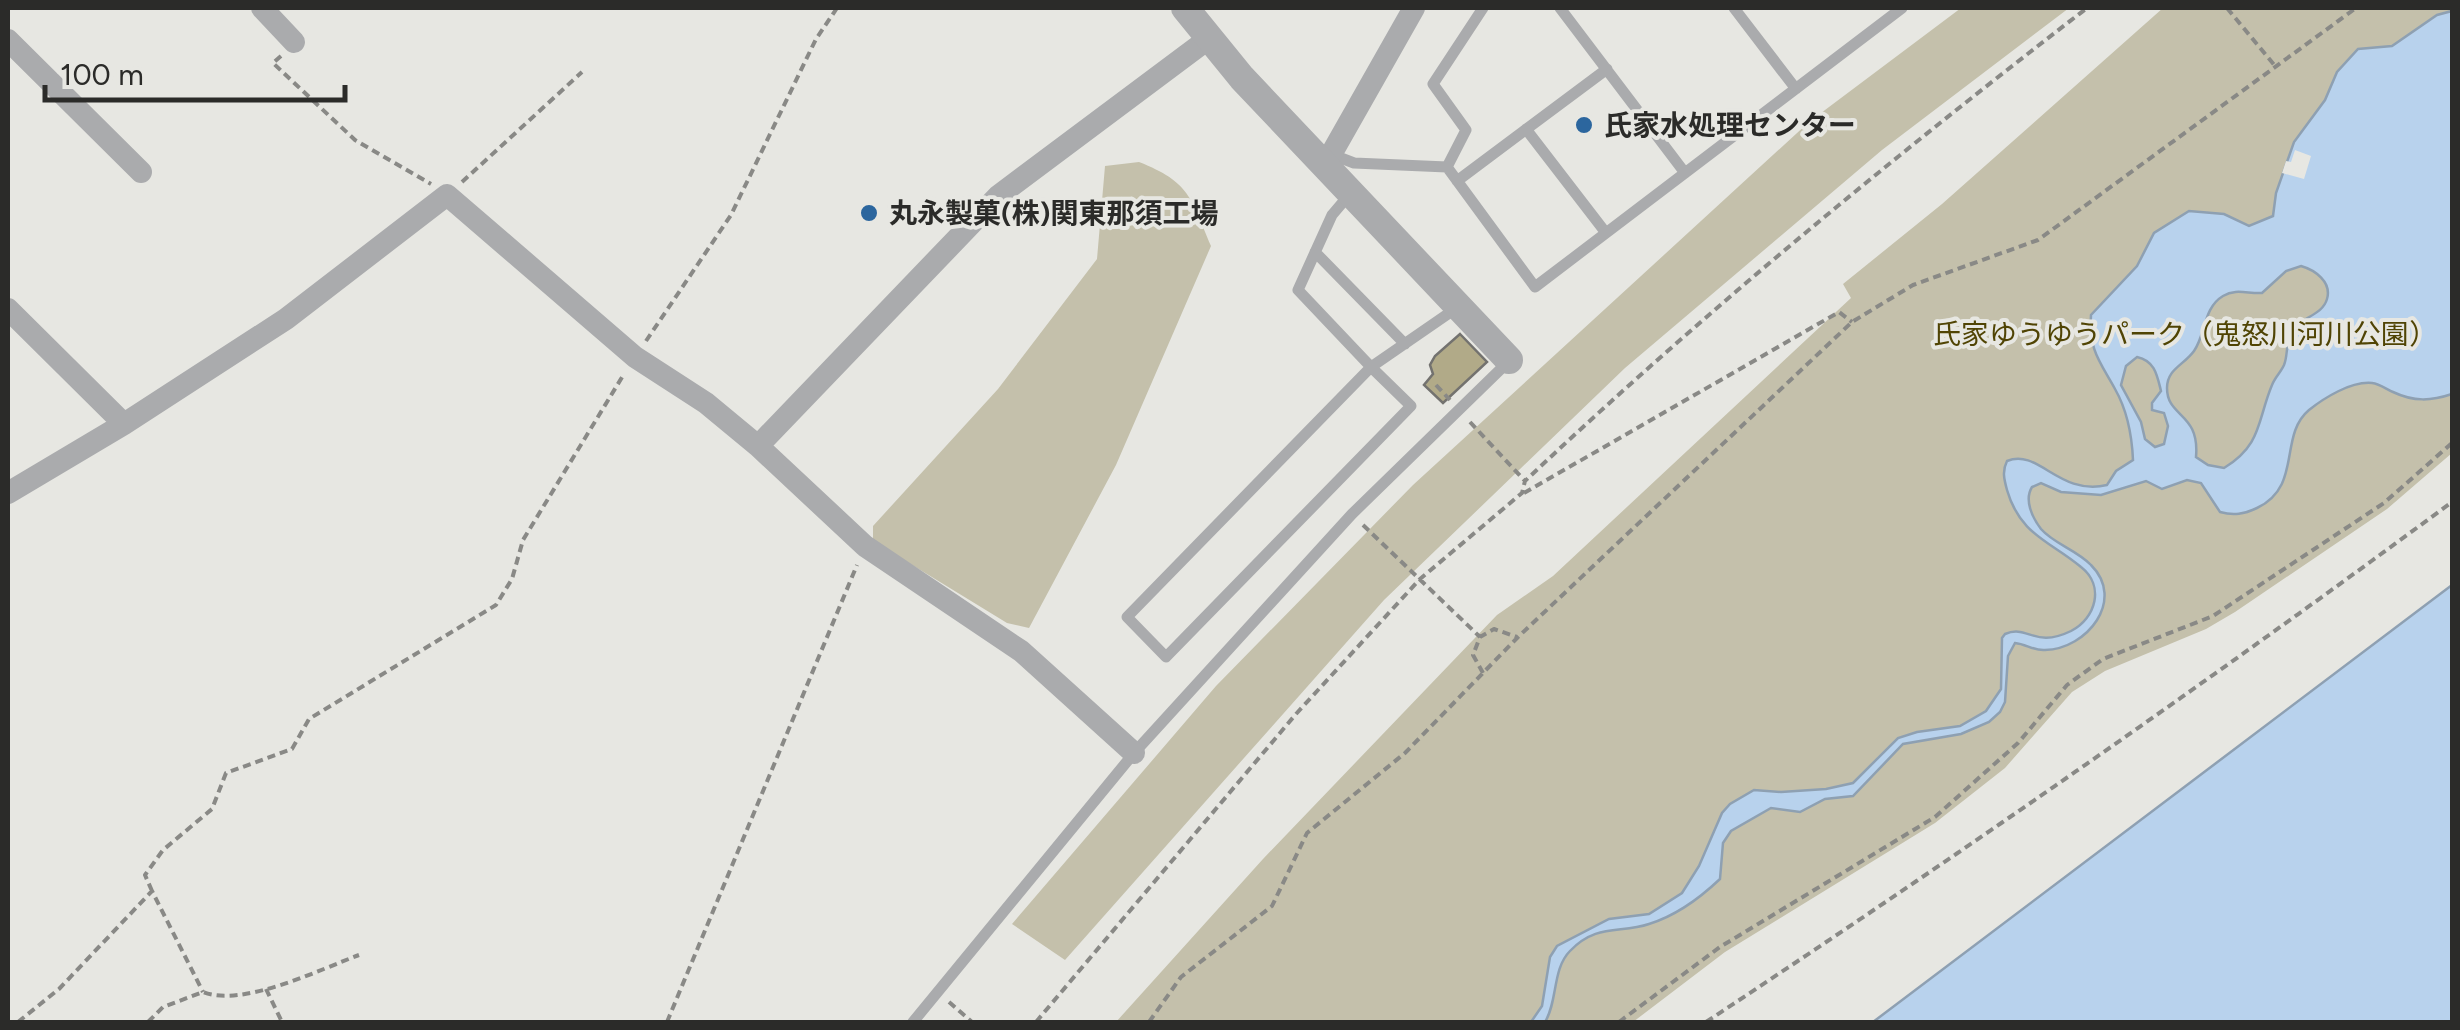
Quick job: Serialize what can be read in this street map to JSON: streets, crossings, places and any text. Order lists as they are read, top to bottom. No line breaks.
{"parks":["氏家ゆうゆうパーク（鬼怒川河川公園）"],"places":["氏家水処理センター","丸永製菓(株)関東那須工場"],"scale_bar":"100 m"}
